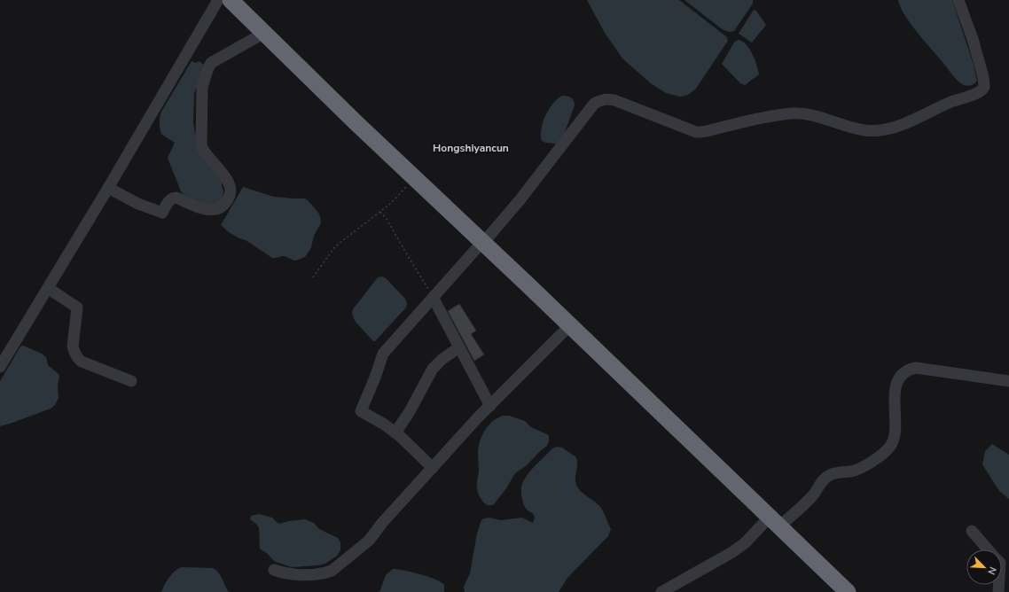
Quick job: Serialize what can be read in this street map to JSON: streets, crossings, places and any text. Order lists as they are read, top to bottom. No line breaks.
{"districts":["Hongshiyancun"],"north":"bottom right"}
